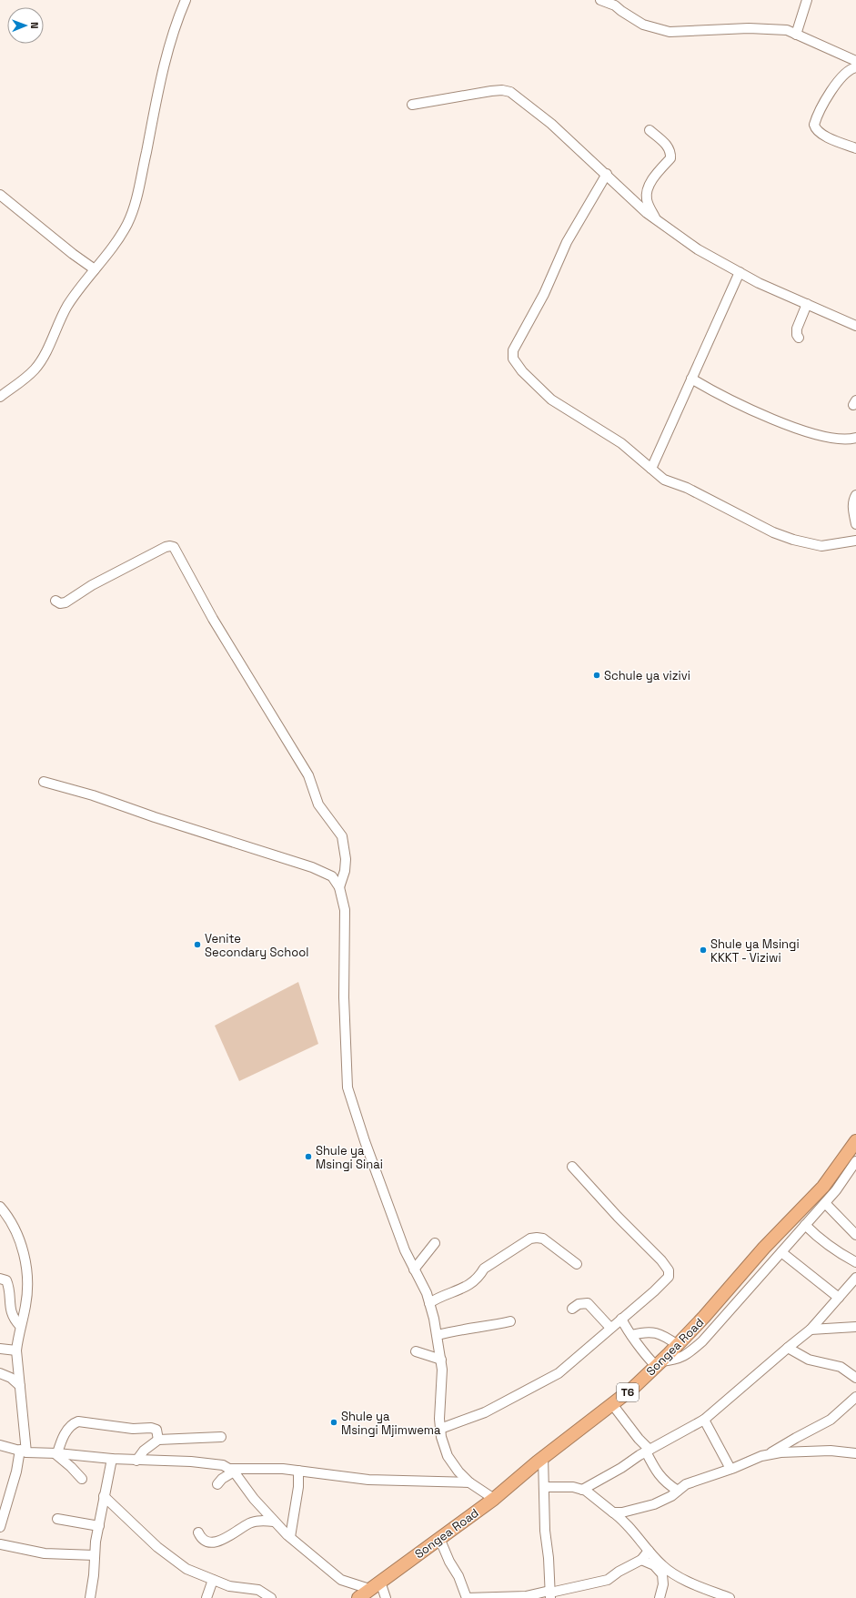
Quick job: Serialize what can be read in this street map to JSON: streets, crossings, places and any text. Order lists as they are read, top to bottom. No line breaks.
{"streets":{"highway":["Songea Road","T6"]},"places":["Schule ya vizivi","Venite Secondary School","Shule ya Msingi KKKT - Viziwi","Shule ya Msingi Sinai","Shule ya Msingi Mjimwema"],"north":"right"}
